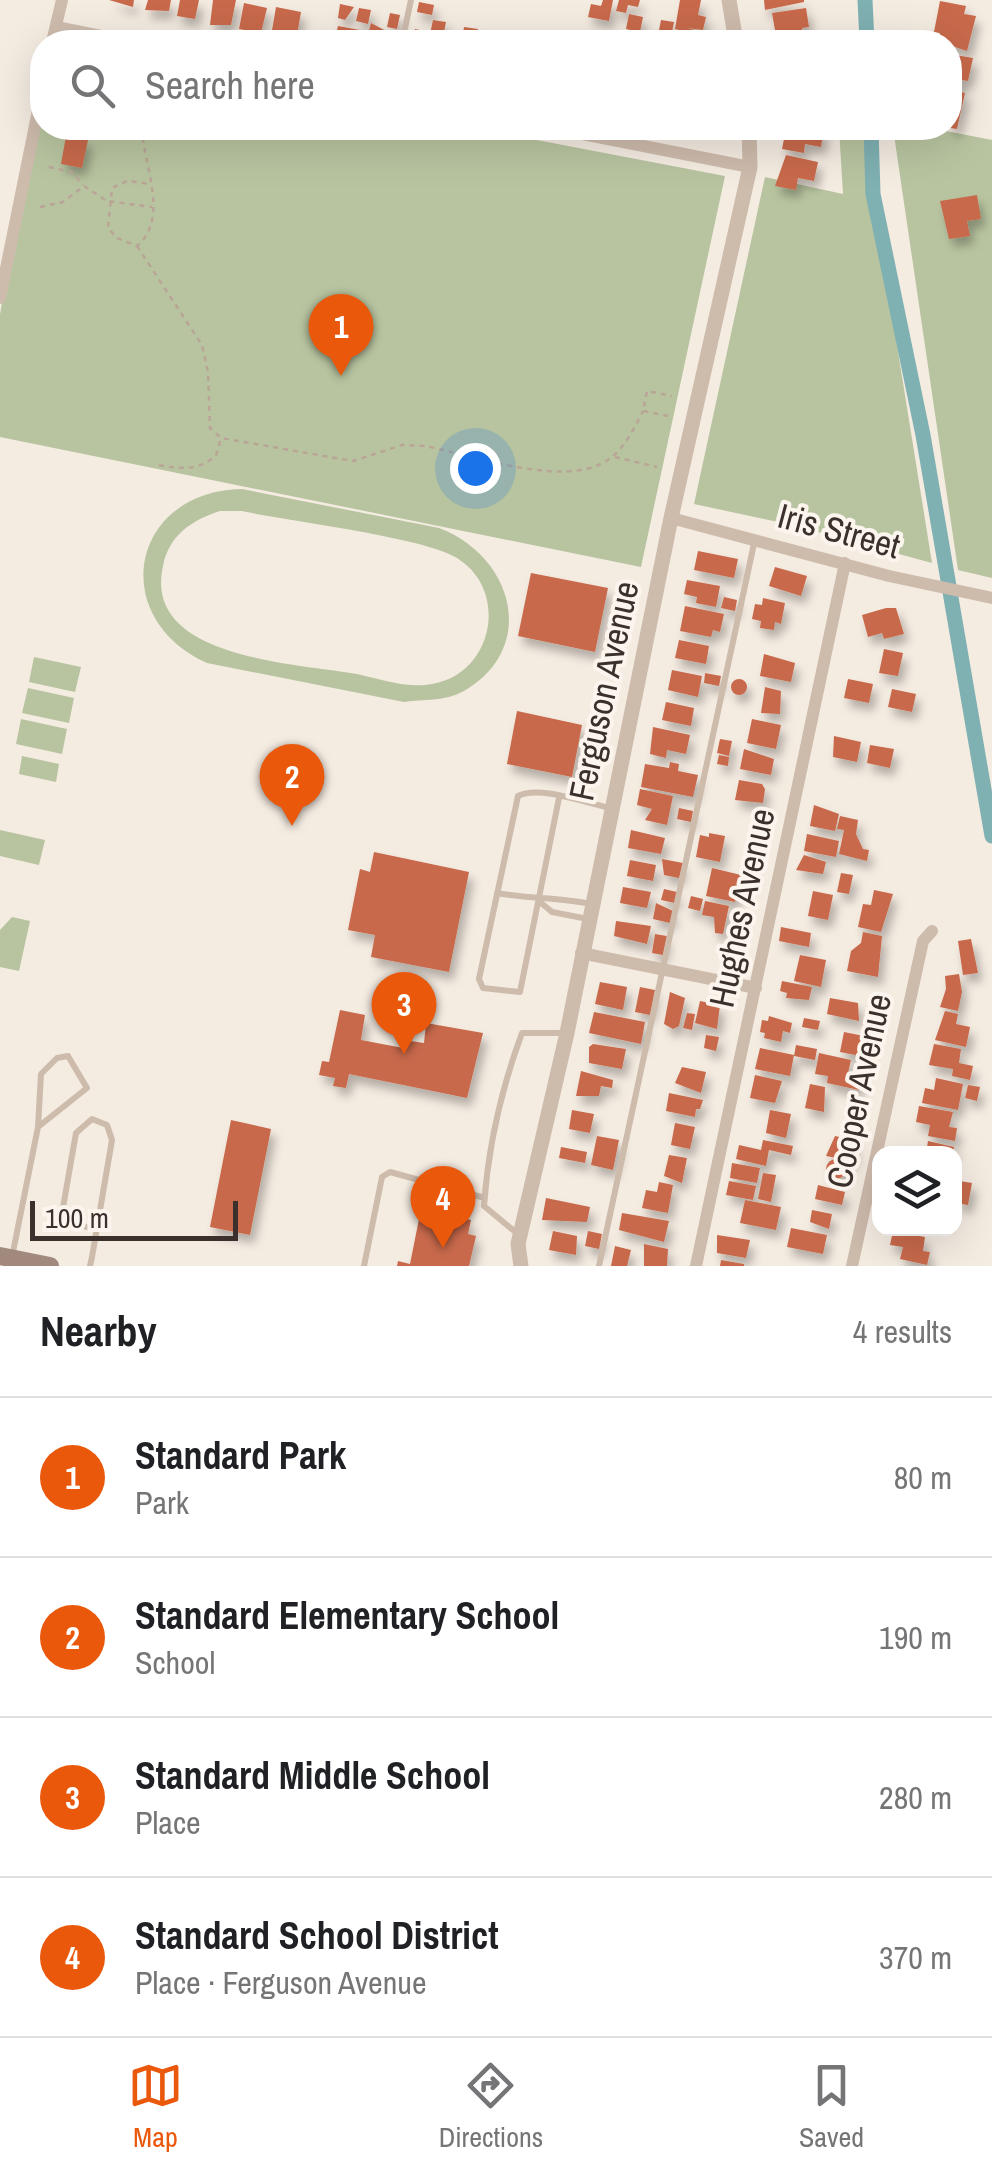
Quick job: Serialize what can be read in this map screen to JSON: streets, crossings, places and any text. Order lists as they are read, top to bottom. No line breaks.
{"streets":{"street":["Iris Street","Ferguson Avenue","Hughes Avenue","Cooper Avenue"]},"crossings":[["Iris Street","Ferguson Avenue"],["Iris Street","Hughes Avenue"]],"scale_bar":"100 m","page":{"search":"Search here","pins":["1","2","3","4"],"scale":"100 m","heading":["Nearby","4 results"],"list":[{"mark":"1","name":"Standard Park","note":"Park","value":"80 m"},{"mark":"2","name":"Standard Elementary School","note":"School","value":"190 m"},{"mark":"3","name":"Standard Middle School","note":"Place","value":"280 m"},{"mark":"4","name":"Standard School District","note":"Place · Ferguson Avenue","value":"370 m"}],"nav":["Map","Directions","Saved"]}}
